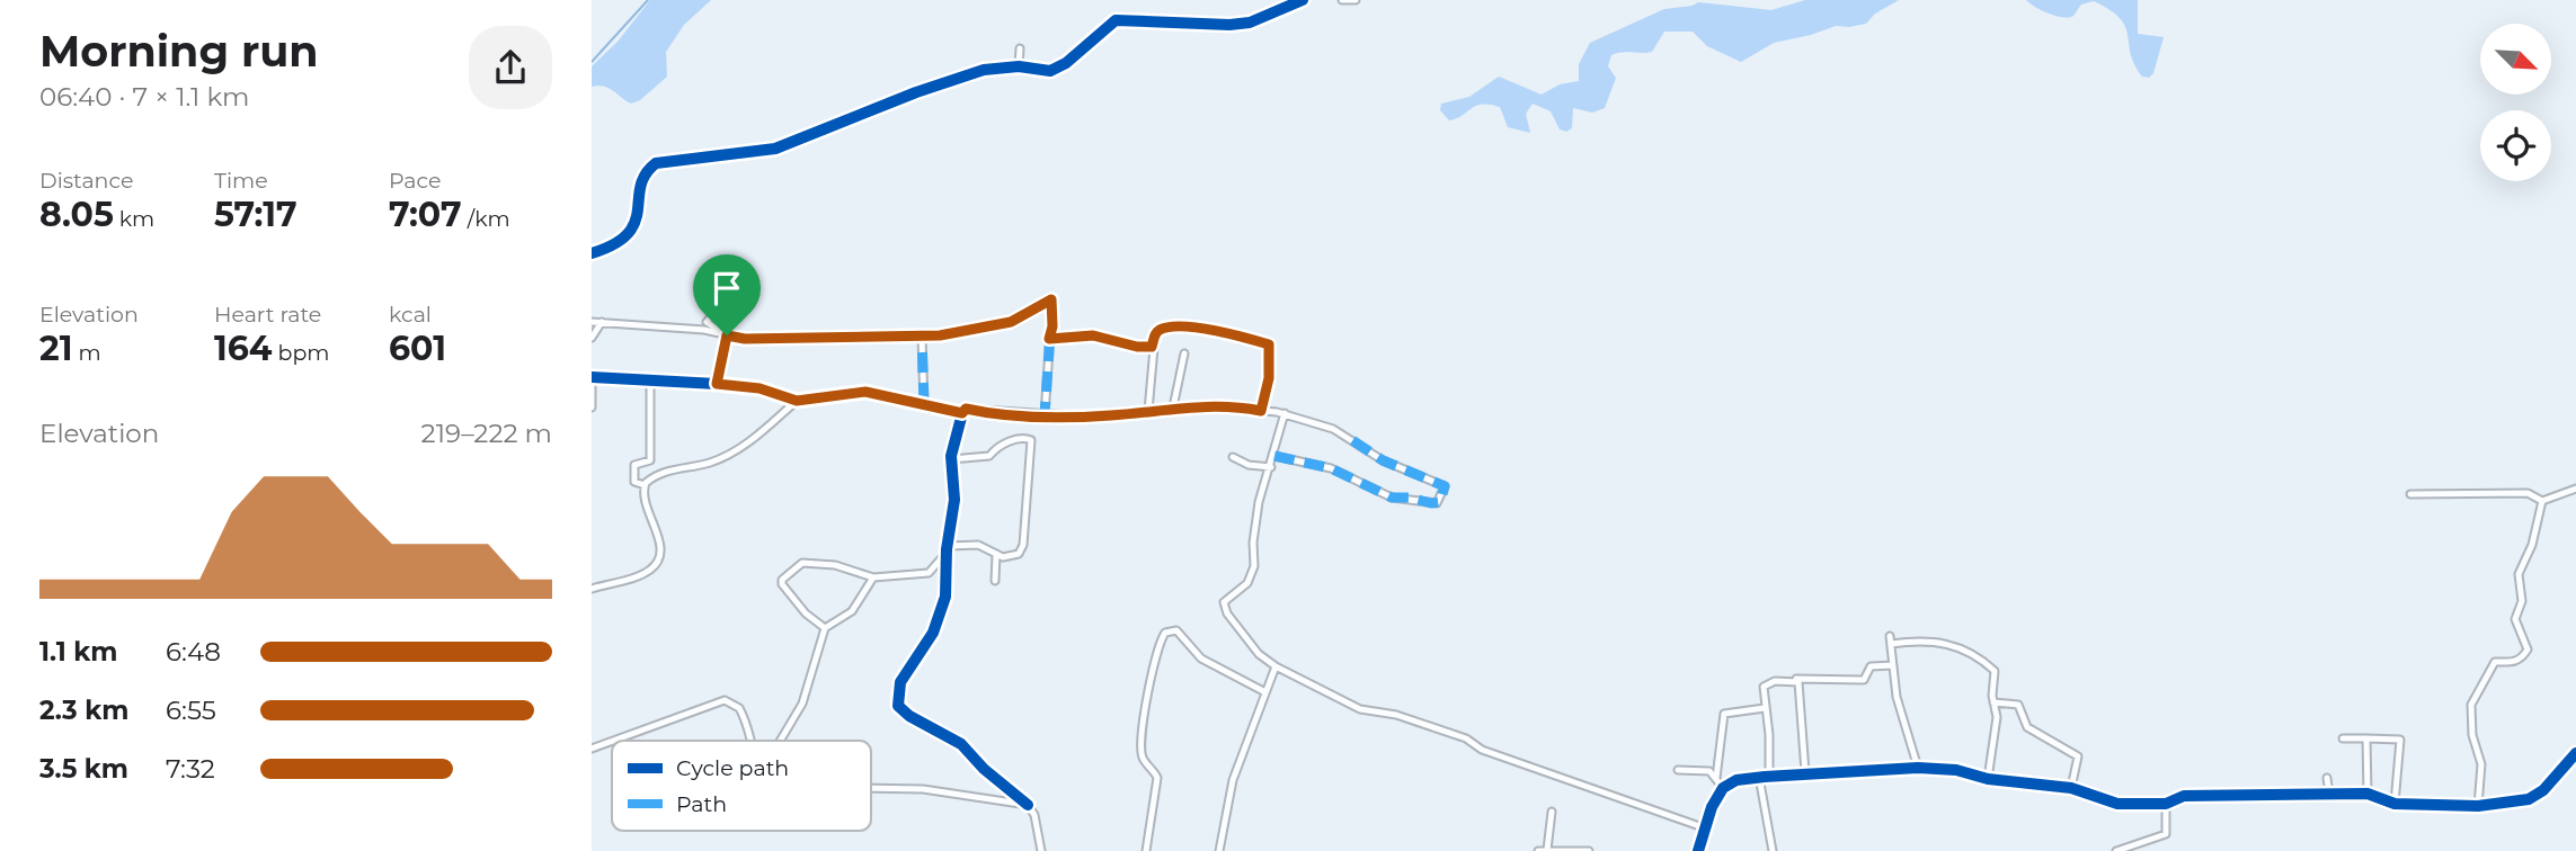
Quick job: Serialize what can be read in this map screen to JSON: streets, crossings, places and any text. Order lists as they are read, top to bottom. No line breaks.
{"legend":["Cycle path","Path"],"north":"bottom right","page":{"heading":["Morning run","06:40 · 7 × 1.1 km"],"stats":[["Distance","8.05 km"],["Time","57:17"],["Pace","7:07 /km"],["Elevation","21 m"],["Heart rate","164 bpm"],["kcal","601"]],"chart":["Elevation","219–222 m"],"list":[{"name":"1.1 km","note":"6:48"},{"name":"2.3 km","note":"6:55"},{"name":"3.5 km","note":"7:32"}]}}
